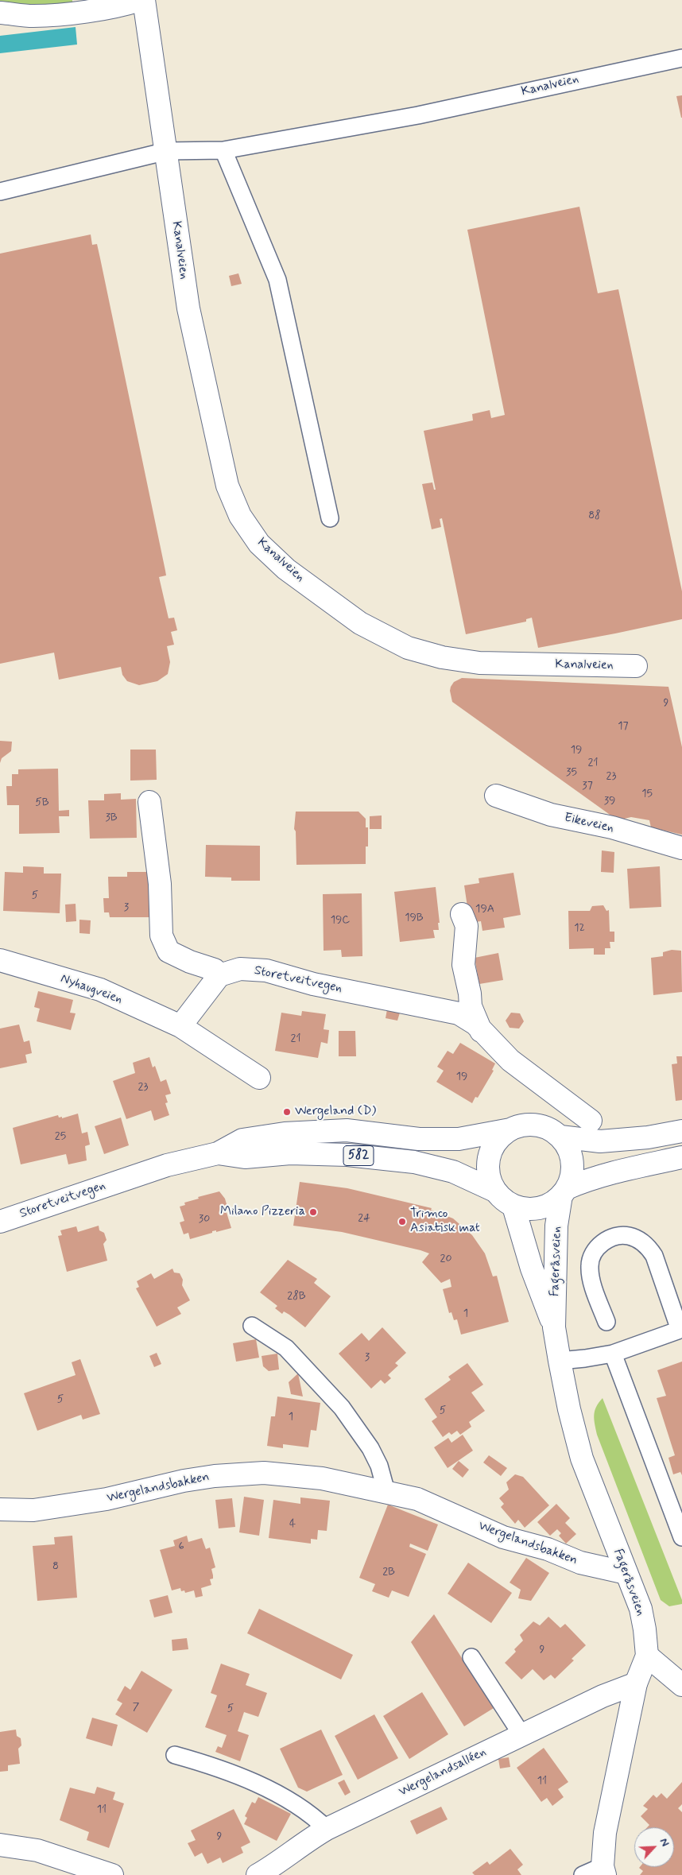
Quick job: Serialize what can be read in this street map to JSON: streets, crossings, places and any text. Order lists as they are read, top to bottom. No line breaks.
{"streets":{"street":["Kanalveien","Eikeveien","Storetveitvegen","Nyhaugveien","582","Fageråsveien","Wergelandsbakken","Wergelandsalléen"]},"crossings":[["Storetveitvegen","582"],["Storetveitvegen","Fageråsveien"],["582","Fageråsveien"],["Fageråsveien","Wergelandsbakken"],["Fageråsveien","Wergelandsalléen"]],"places":["Wergeland (D)","Milano Pizzeria","Trimco Asiatisk mat"],"house_numbers":["88","9","17","19","21","35","23","37","15","39","5B","3B","5","3","19A","19B","19C","12","21","19","23","25","24","30","20","28B","1","3","5","5","1","4","6","8","2B","9","7","5","11","11","9"],"north":"top right"}
